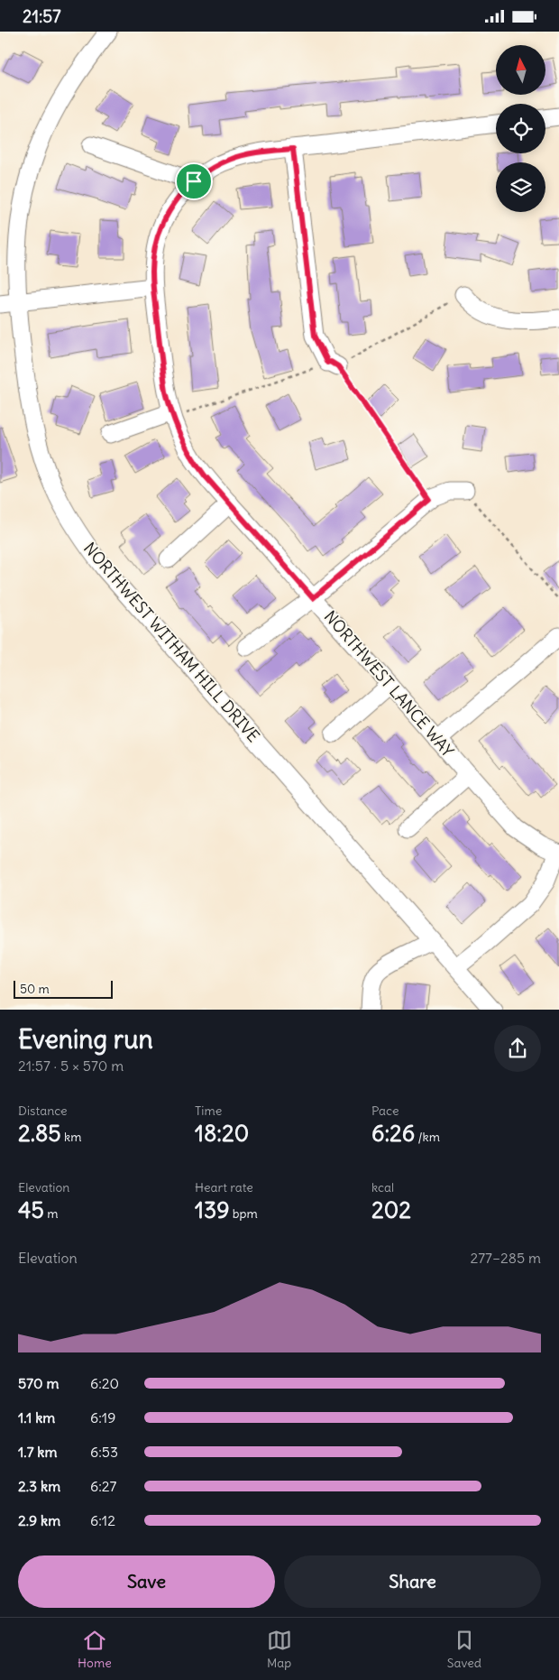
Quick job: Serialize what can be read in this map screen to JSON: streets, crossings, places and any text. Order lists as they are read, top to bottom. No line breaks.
{"streets":{"street":["NORTHWEST WITHAM HILL DRIVE","NORTHWEST LANCE WAY"]},"scale_bar":"50 m","north":"top","page":{"status":"21:57","scale":"50 m","heading":["Evening run","21:57 · 5 × 570 m"],"stats":[["Distance","2.85 km"],["Time","18:20"],["Pace","6:26 /km"],["Elevation","45 m"],["Heart rate","139 bpm"],["kcal","202"]],"chart":["Elevation","277–285 m"],"list":[{"name":"570 m","note":"6:20"},{"name":"1.1 km","note":"6:19"},{"name":"1.7 km","note":"6:53"},{"name":"2.3 km","note":"6:27"},{"name":"2.9 km","note":"6:12"}],"buttons":["Save","Share"],"tabs":["Home","Map","Saved"]}}
